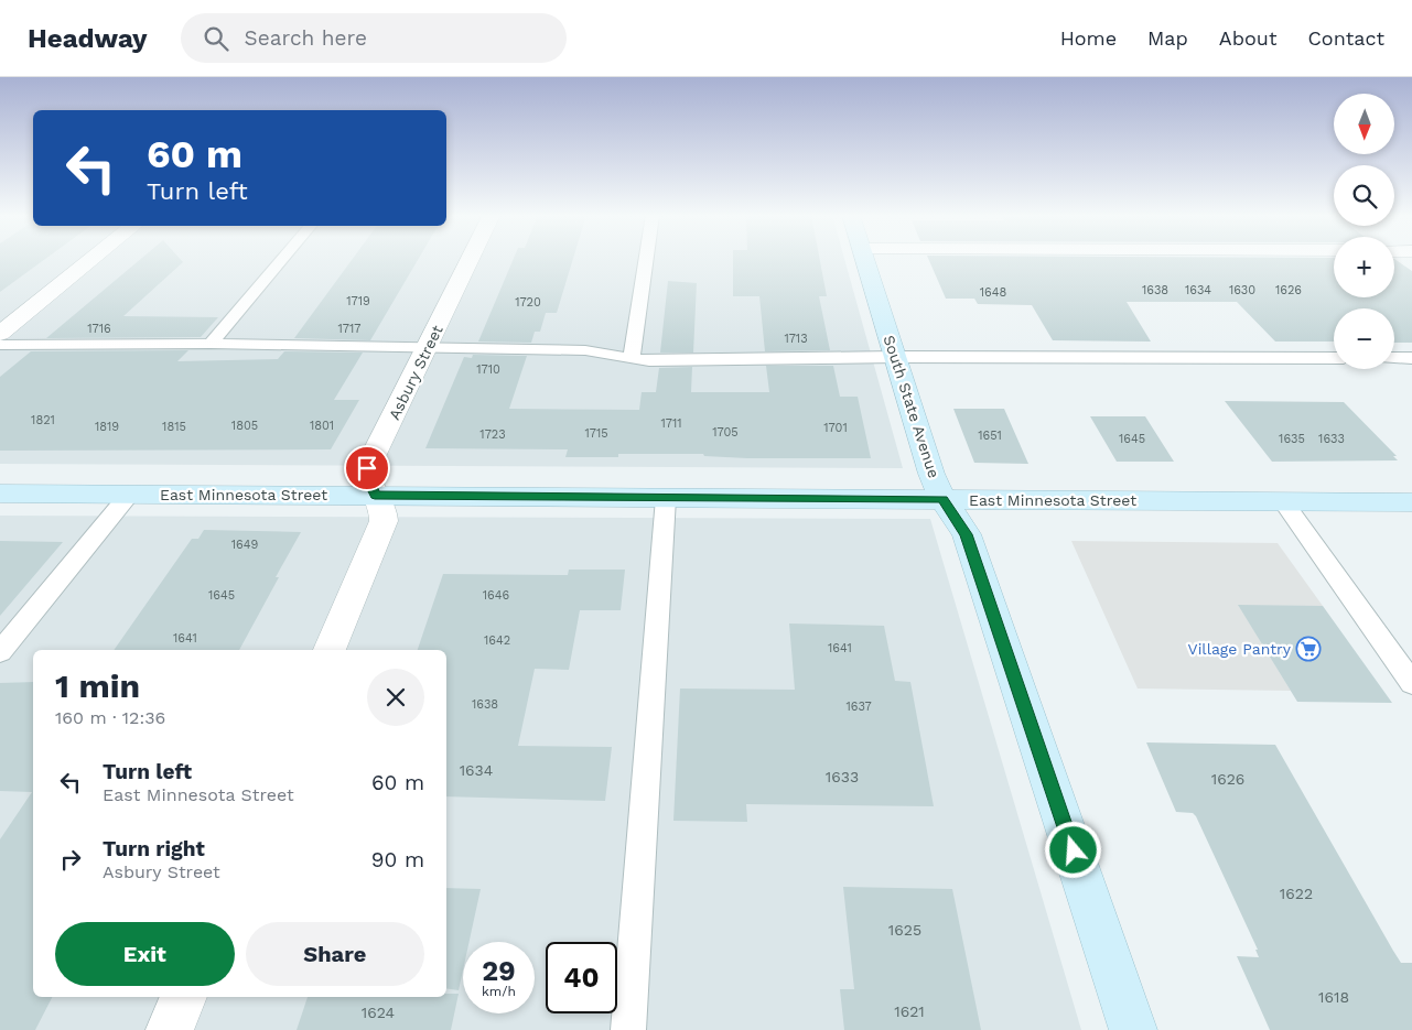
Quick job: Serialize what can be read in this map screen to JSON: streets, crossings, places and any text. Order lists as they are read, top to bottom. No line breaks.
{"streets":{"street":["Asbury Street","South State Avenue","East Minnesota Street"]},"crossings":[["Asbury Street","East Minnesota Street"],["South State Avenue","East Minnesota Street"]],"places":{"supermarket":["Village Pantry"]},"house_numbers":["1638","1634","1630","1626","1648","1719","1720","1716","1717","1713","1710","1821","1711","1805","1801","1819","1815","1701","1705","1715","1723","1651","1645","1635","1633","1649","1645","1646","1641","1642","1641","1638","1637","1634","1633","1626","1622","1625","1618","1621","1624"],"north":"bottom","page":{"header":"Headway","search":"Search here","nav":["Home","Map","About","Contact"],"map_buttons":["+","−"],"turn":["60 m","Turn left"],"heading":["1 min","160 m · 12:36"],"list":[{"name":"Turn left","note":"East Minnesota Street","value":"60 m"},{"name":"Turn right","note":"Asbury Street","value":"90 m"}],"buttons":["Exit","Share"],"speed":"29 km/h","limit":"40"}}
